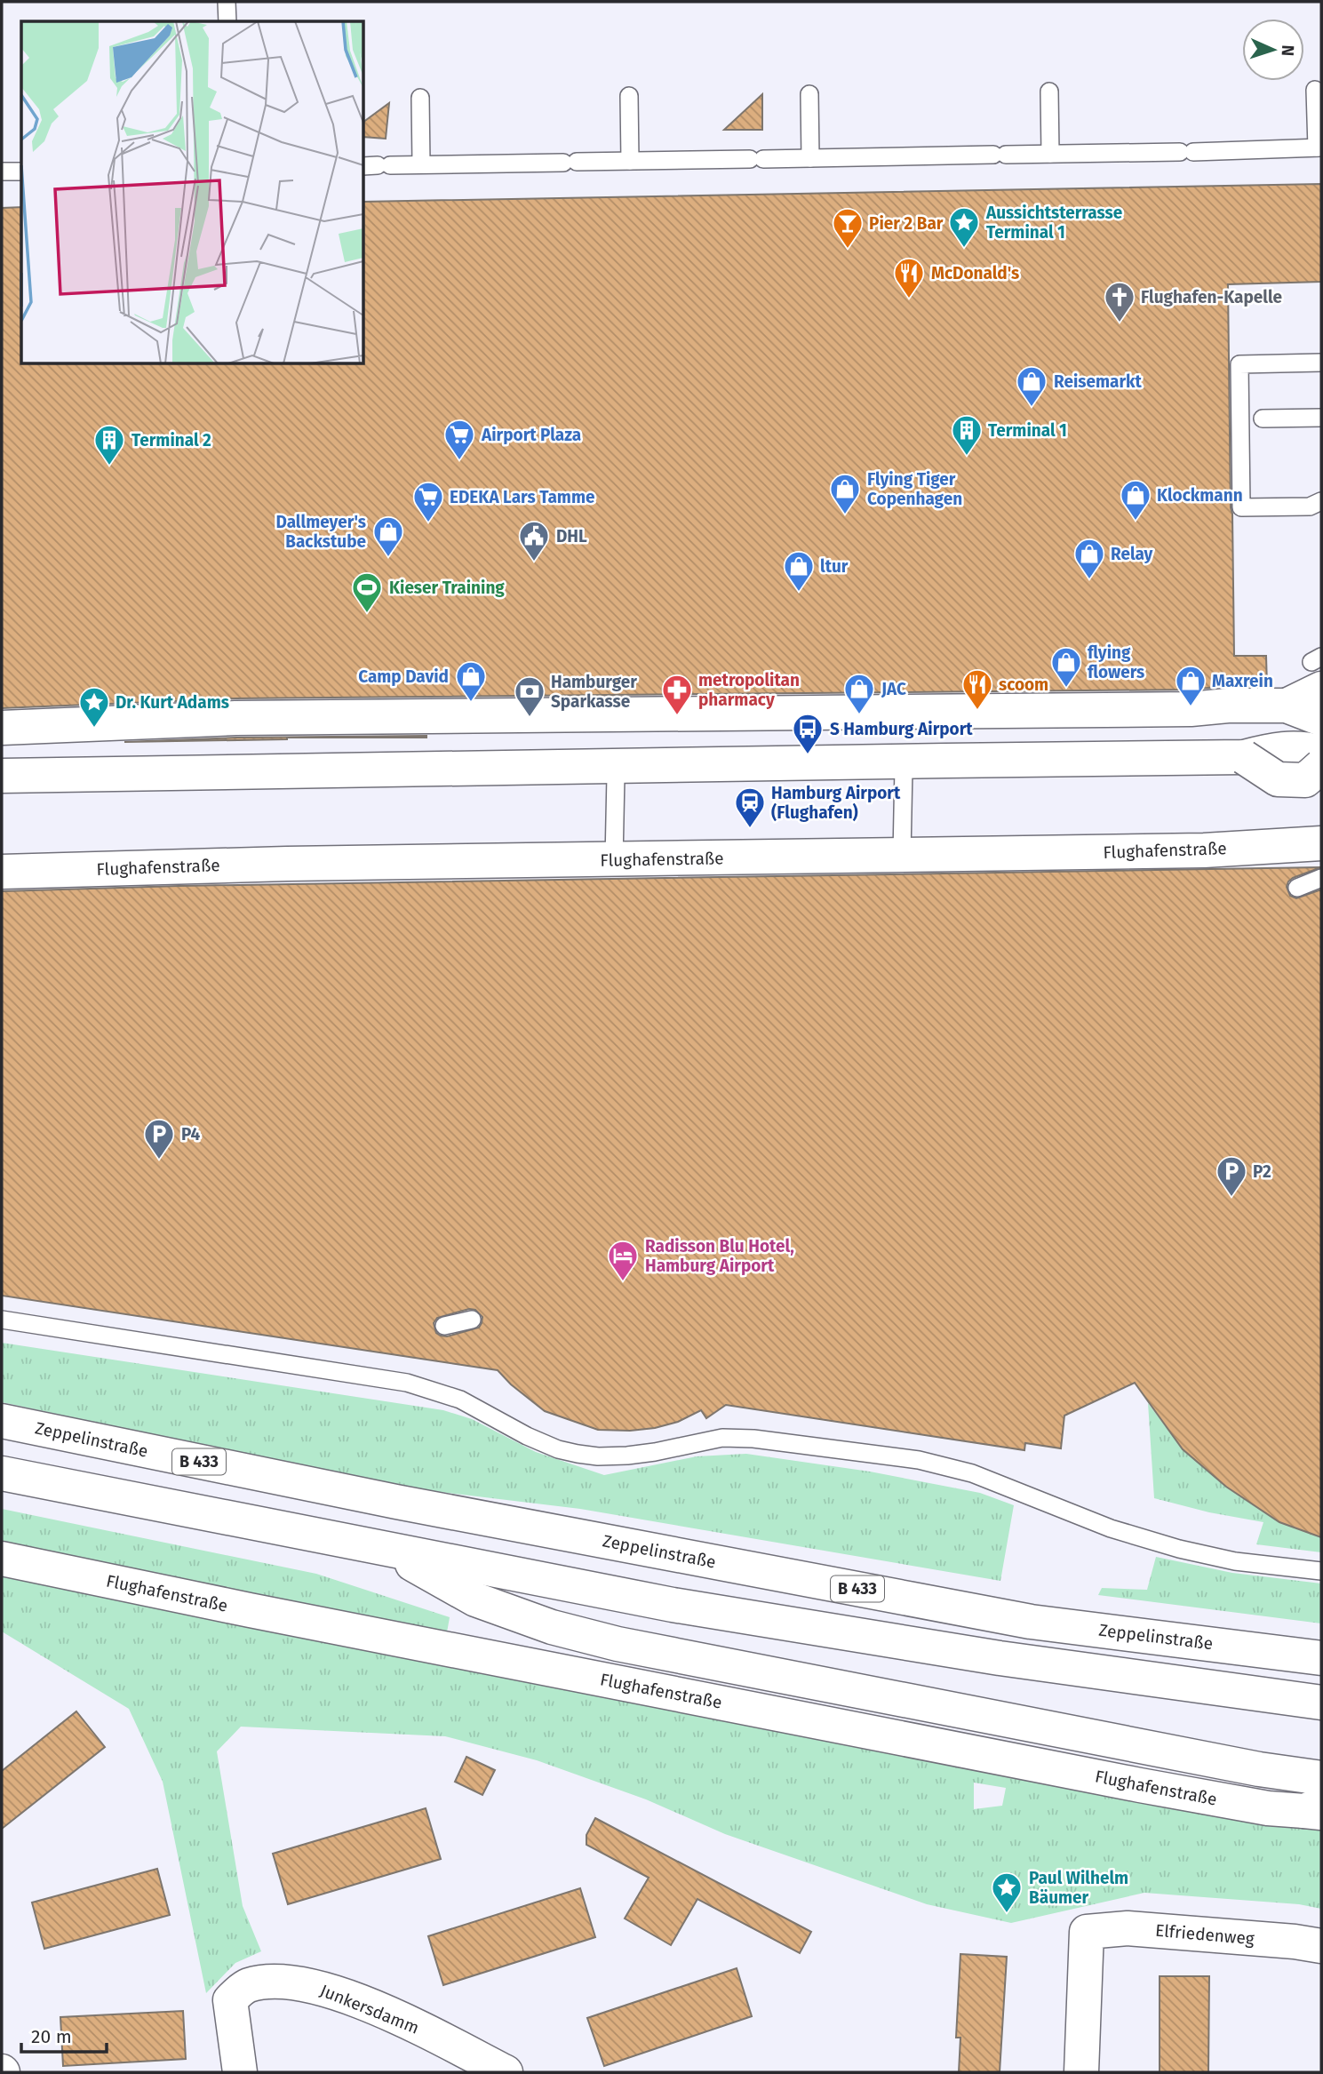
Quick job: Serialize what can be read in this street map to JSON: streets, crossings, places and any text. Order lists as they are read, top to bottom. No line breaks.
{"streets":{"main road":["Flughafenstraße","Zeppelinstraße","B 433","Elfriedenweg","Junkersdamm"]},"places":{"place":["Aussichtsterrasse Terminal 1","Dr. Kurt Adams","Paul Wilhelm Bäumer"],"bar":["Pier 2 Bar"],"restaurant":["McDonald's","scoom"],"church":["Flughafen-Kapelle"],"shop":["Reisemarkt","Flying Tiger Copenhagen","Klockmann","Dallmeyer's Backstube","Relay","ltur","flying flowers","Camp David","Maxrein","JAC"],"building":["Terminal 1","Terminal 2"],"supermarket":["Airport Plaza","EDEKA Lars Tamme"],"public building":["DHL"],"sports":["Kieser Training"],"pharmacy":["metropolitan pharmacy"],"bank":["Hamburger Sparkasse"],"bus stop":["S Hamburg Airport"],"station":["Hamburg Airport (Flughafen)"],"parking":["P4","P2"],"hotel":["Radisson Blu Hotel, Hamburg Airport"]},"scale_bar":"20 m","north":"right"}
